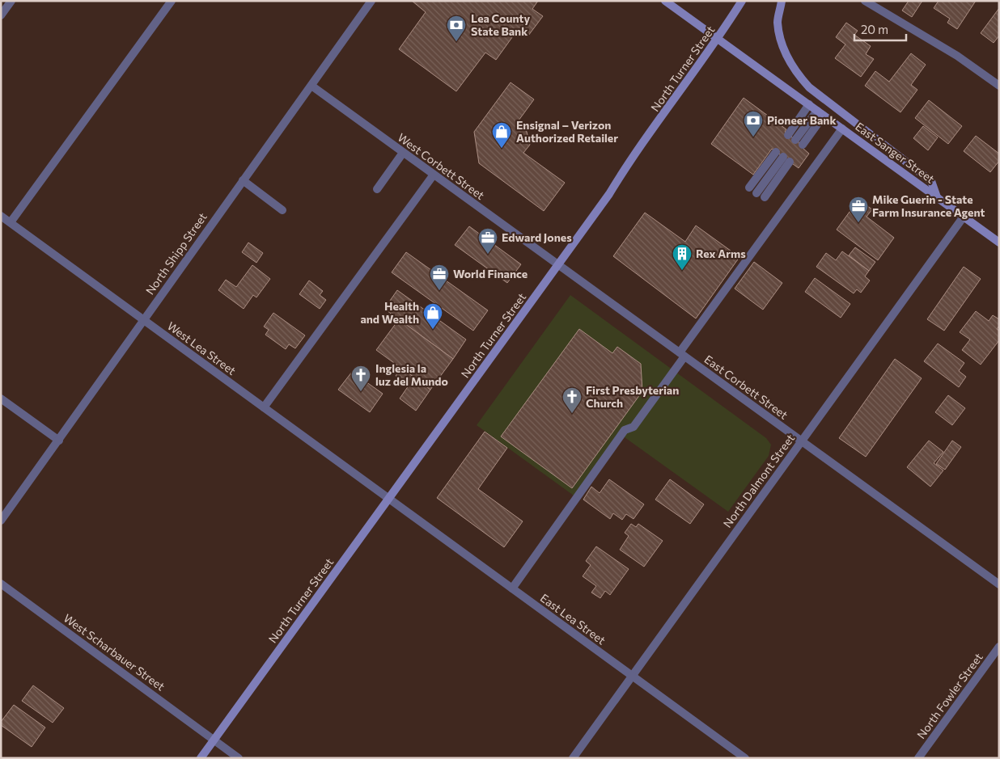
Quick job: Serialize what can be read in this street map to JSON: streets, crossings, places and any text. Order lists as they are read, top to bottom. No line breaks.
{"streets":{"main road":["North Turner Street","East Sanger Street"],"street":["West Corbett Street","North Shipp Street","West Lea Street","East Corbett Street","North Dalmont Street","East Lea Street","West Scharbauer Street","North Fowler Street"]},"crossings":[["North Turner Street","East Sanger Street"],["North Turner Street","West Corbett Street"],["North Turner Street","West Lea Street"],["North Turner Street","East Corbett Street"],["North Turner Street","East Lea Street"],["North Turner Street","West Scharbauer Street"],["East Sanger Street","North Dalmont Street"],["West Corbett Street","North Shipp Street"],["West Corbett Street","East Corbett Street"],["North Shipp Street","West Lea Street"],["West Lea Street","East Lea Street"],["East Corbett Street","North Dalmont Street"],["North Dalmont Street","East Lea Street"]],"places":{"bank":["Lea County State Bank","Pioneer Bank"],"shop":["Ensignal – Verizon Authorized Retailer","Health and Wealth"],"office":["Mike Guerin - State Farm Insurance Agent","Edward Jones","World Finance"],"building":["Rex Arms"],"church":["Inglesia la luz del Mundo","First Presbyterian Church"]},"scale_bar":"20 m"}
